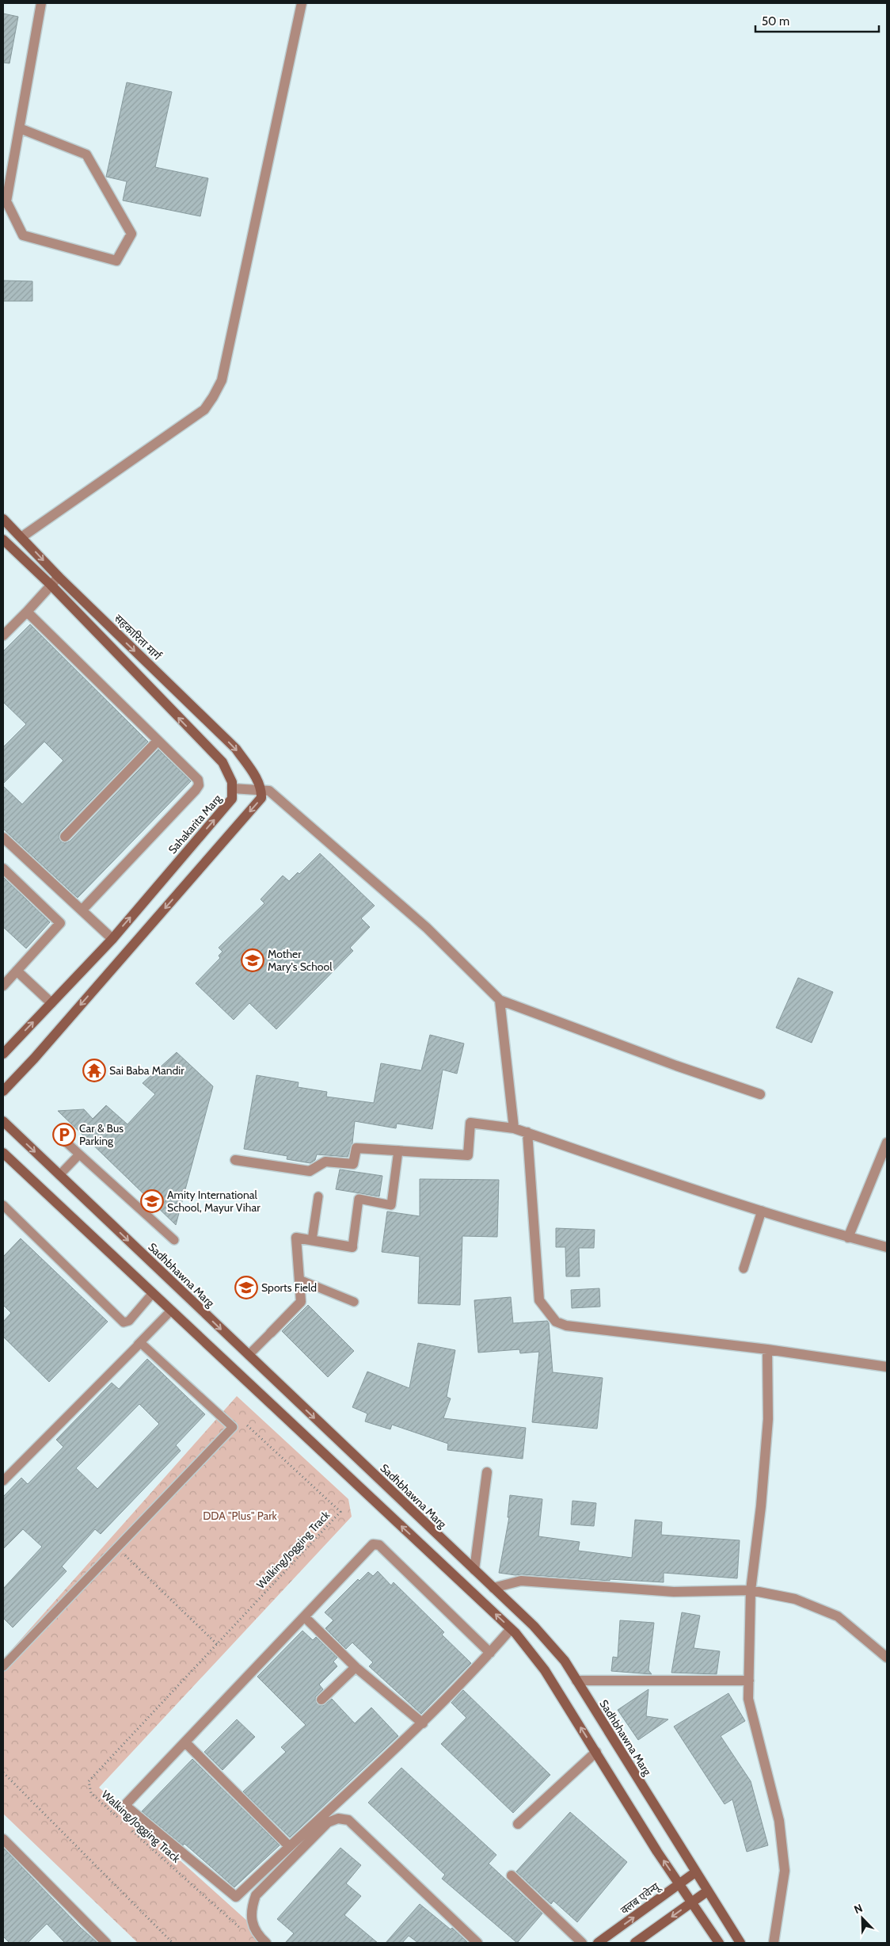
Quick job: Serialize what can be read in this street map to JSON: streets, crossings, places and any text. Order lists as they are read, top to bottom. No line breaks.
{"streets":{"street":["सहकारिता मार्ग","Sahakarita Marg","Sadhbhawna Marg","क्लब एवेन्यू"],"path":["Walking/Jogging Track"]},"crossings":[["Sadhbhawna Marg","क्लब एवेन्यू"]],"parks":["DDA \"Plus\" Park"],"places":{"school or university":["Mother Mary's School","Amity International School, Mayur Vihar","Sports Field"],"temple":["Sai Baba Mandir"],"parking":["Car & Bus Parking"]},"scale_bar":"50 m","north":"top left"}
